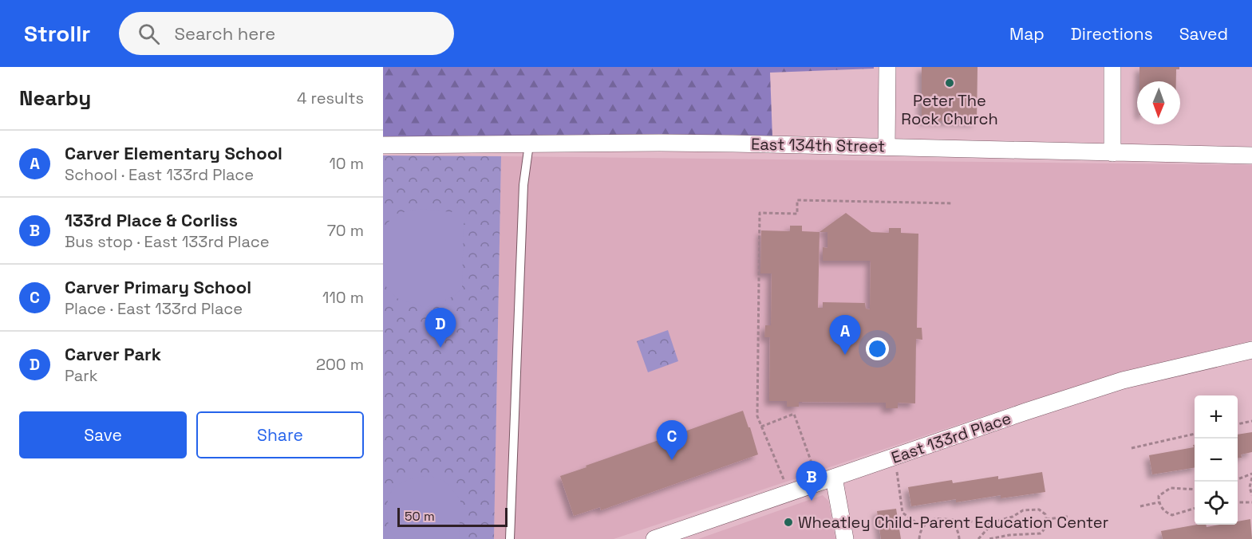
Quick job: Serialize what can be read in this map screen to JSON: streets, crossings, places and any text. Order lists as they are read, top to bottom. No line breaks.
{"streets":{"street":["East 134th Street","East 133rd Place"]},"places":["Peter The Rock Church","Wheatley Child-Parent Education Center"],"scale_bar":"50 m","north":"bottom","page":{"header":"Strollr","search":"Search here","nav":["Map","Directions","Saved"],"heading":["Nearby","4 results"],"list":[{"mark":"A","name":"Carver Elementary School","note":"School · East 133rd Place","value":"10 m"},{"mark":"B","name":"133rd Place & Corliss","note":"Bus stop · East 133rd Place","value":"70 m"},{"mark":"C","name":"Carver Primary School","note":"Place · East 133rd Place","value":"110 m"},{"mark":"D","name":"Carver Park","note":"Park","value":"200 m"}],"pins":["D","A","C","B"],"map_buttons":["+","−"],"buttons":["Save","Share"],"scale":"50 m"}}
